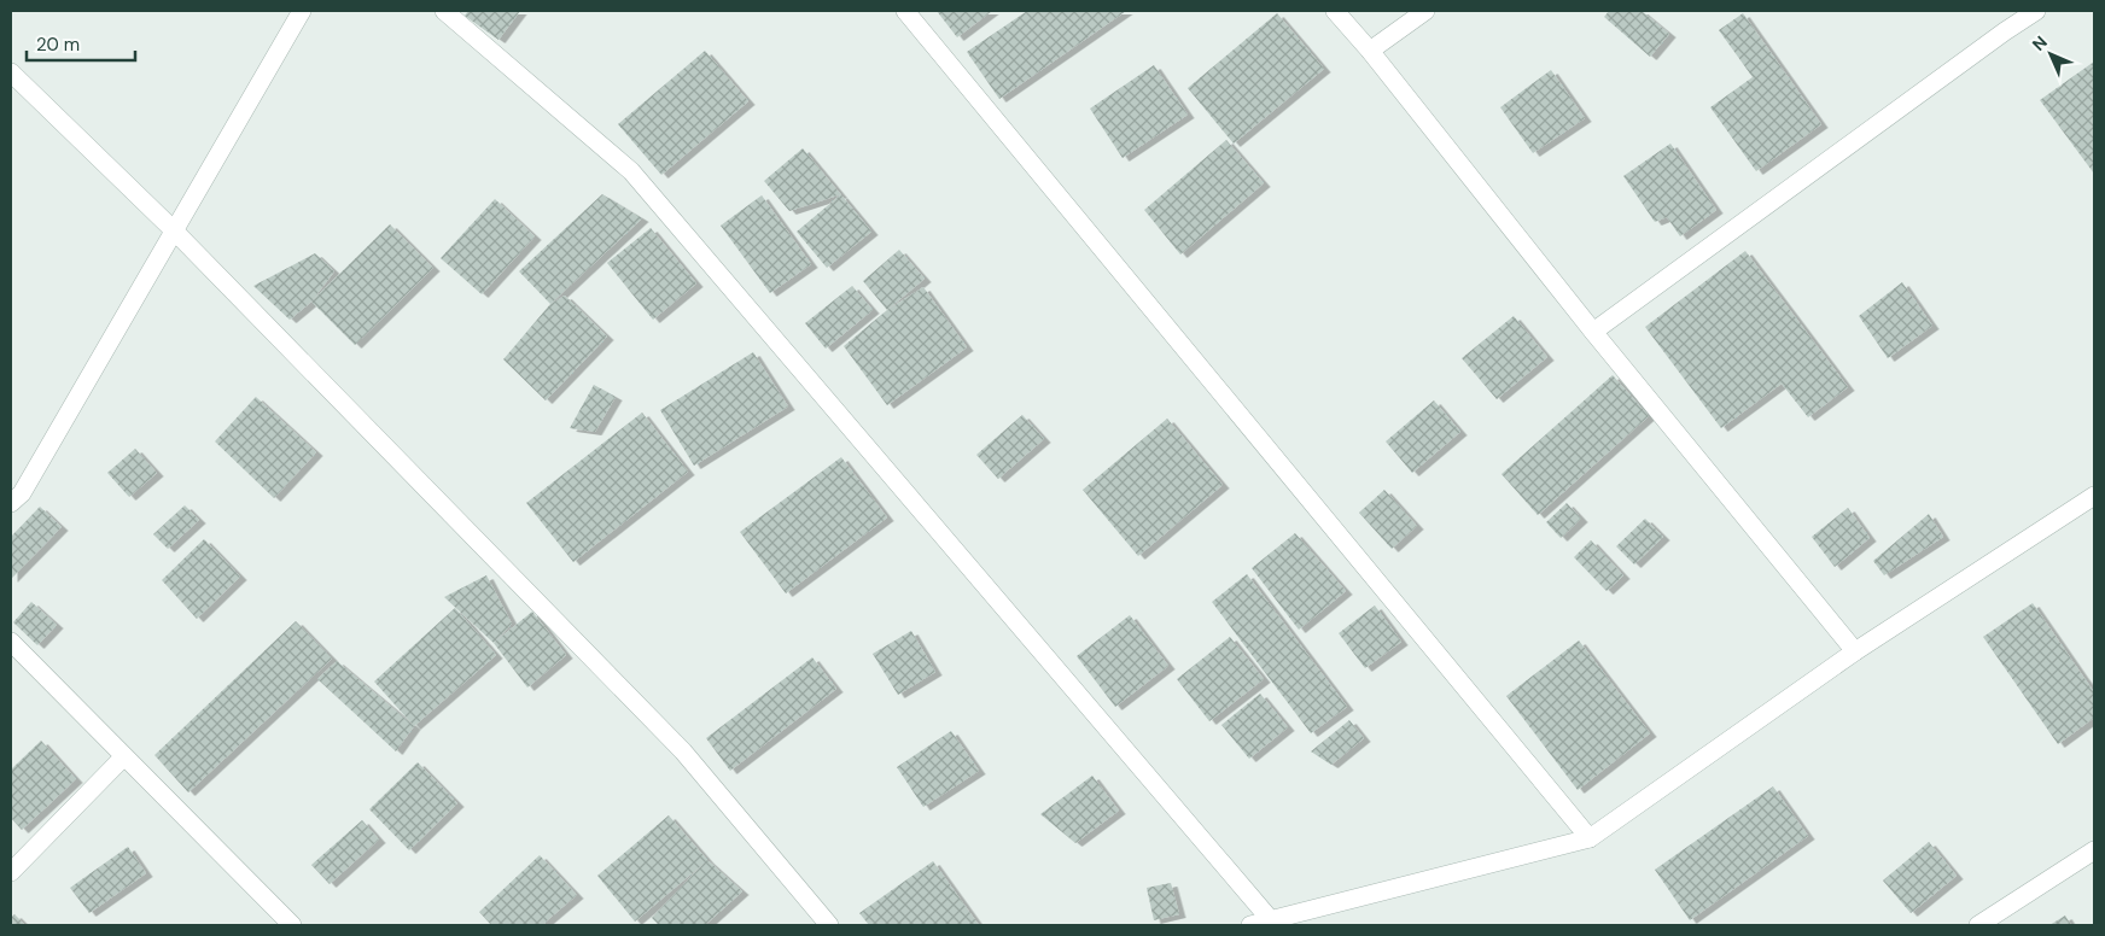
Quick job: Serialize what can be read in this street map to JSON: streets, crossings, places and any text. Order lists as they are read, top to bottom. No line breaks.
{"scale_bar":"20 m","north":"top left"}
